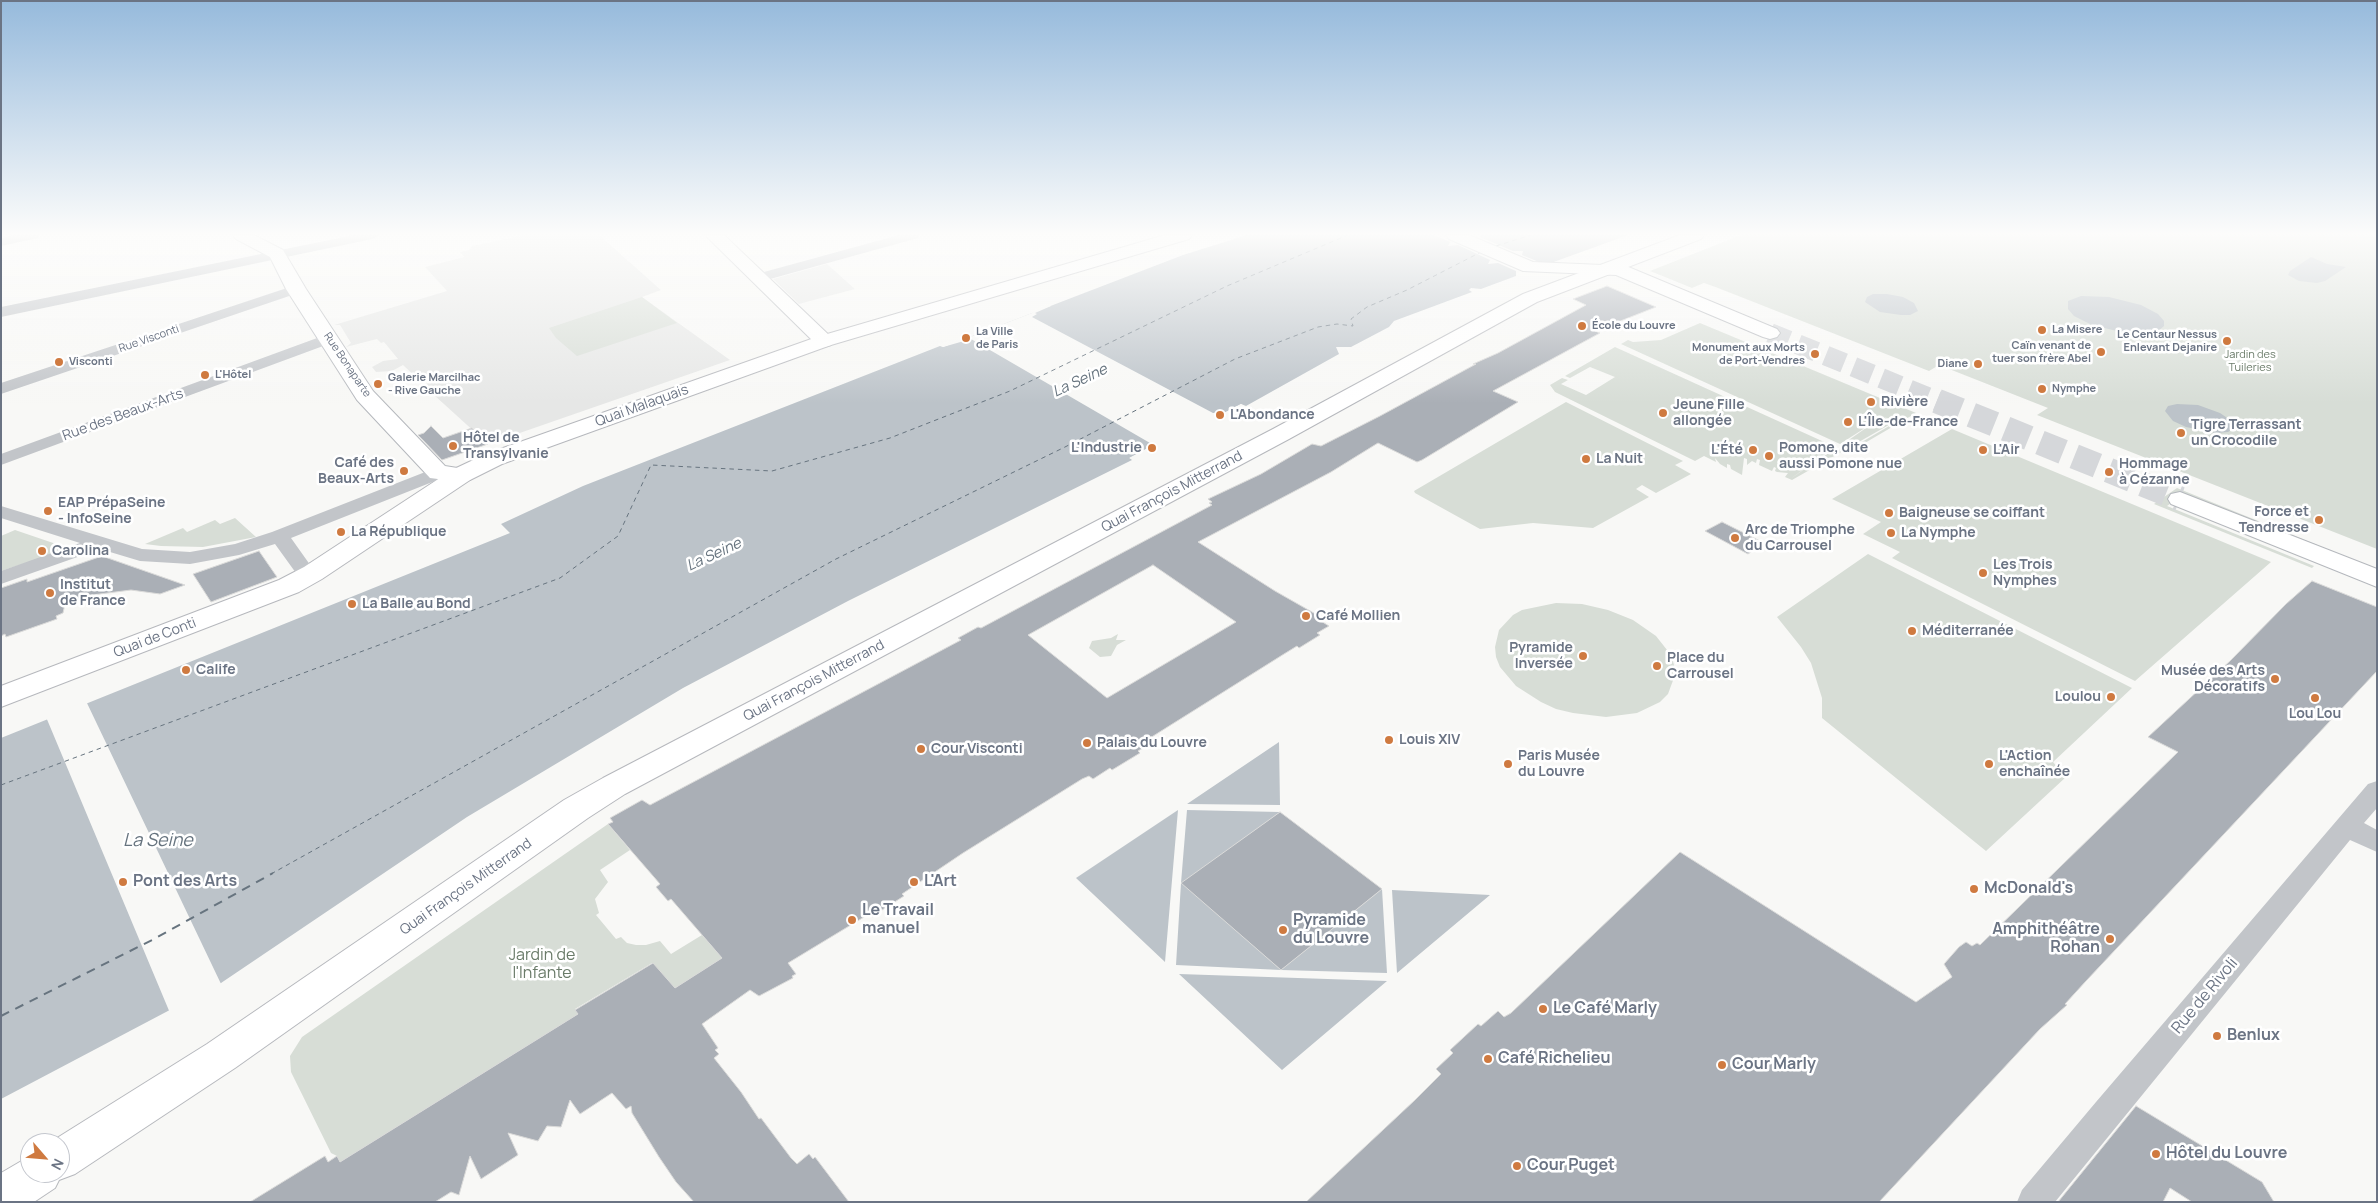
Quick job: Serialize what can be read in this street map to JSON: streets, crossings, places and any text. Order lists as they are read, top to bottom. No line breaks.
{"streets":{"main road":["Rue Bonaparte","Quai Malaquais","Quai François Mitterrand","Quai de Conti"],"street":["Rue Visconti","Rue des Beaux-Arts","Rue de Rivoli"]},"crossings":[["Rue Bonaparte","Quai Malaquais"],["Rue Bonaparte","Rue des Beaux-Arts"],["Quai Malaquais","Quai de Conti"]],"water":["La Seine"],"parks":["Jardin des Tuileries","Jardin de l'Infante"],"places":["École du Louvre","La Misere","La Ville de Paris","Le Centaur Nessus Enlevant Dejanire","Caïn venant de tuer son frère Abel","Monument aux Morts de Port-Vendres","Visconti","Diane","L'Hôtel","Galerie Marcilhac - Rive Gauche","Nymphe","Rivière","Jeune Fille allongée","L'Abondance","L'Île-de-France","Tigre Terrassant un Crocodile","Hôtel de Transylvanie","L'Industrie","L'Été","L'Air","Pomone, dite aussi Pomone nue","La Nuit","Café des Beaux-Arts","Hommage à Cézanne","EAP PrépaSeine - InfoSeine","Baigneuse se coiffant","Force et Tendresse","La République","La Nymphe","Arc de Triomphe du Carrousel","Carolina","Les Trois Nymphes","Institut de France","La Balle au Bond","Café Mollien","Méditerranée","Pyramide Inversée","Place du Carrousel","Calife","Musée des Arts Décoratifs","Loulou","Lou Lou","Louis XIV","Palais du Louvre","Cour Visconti","Paris Musée du Louvre","L'Action enchaînée","Pont des Arts","L'Art","McDonald's","Le Travail manuel","Pyramide du Louvre","Amphithéâtre Rohan","Le Café Marly","Benlux","Café Richelieu","Cour Marly","Hôtel du Louvre","Cour Puget"],"north":"bottom right"}
